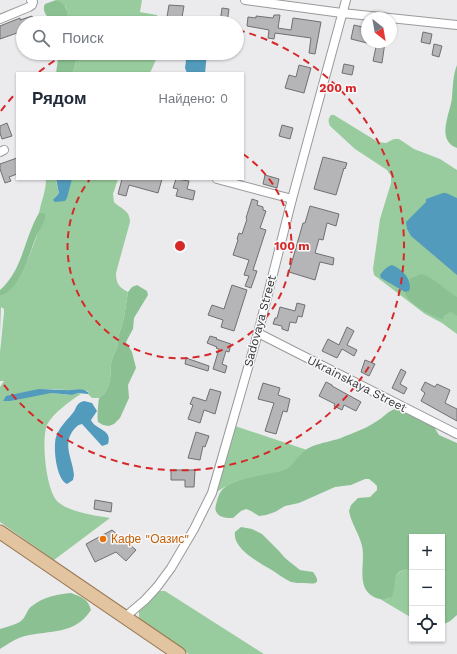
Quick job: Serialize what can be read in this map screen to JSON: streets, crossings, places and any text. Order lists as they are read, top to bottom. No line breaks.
{"streets":{"street":["Sadovaya Street","Ukrainskaya Street"]},"crossings":[["Sadovaya Street","Ukrainskaya Street"]],"places":["Кафе \"Оазис\""],"north":"bottom right","page":{"search":"Поиск","heading":["Рядом","Найдено: 0"],"map_buttons":["+","−"]},"rings":["200 m","100 m"]}
